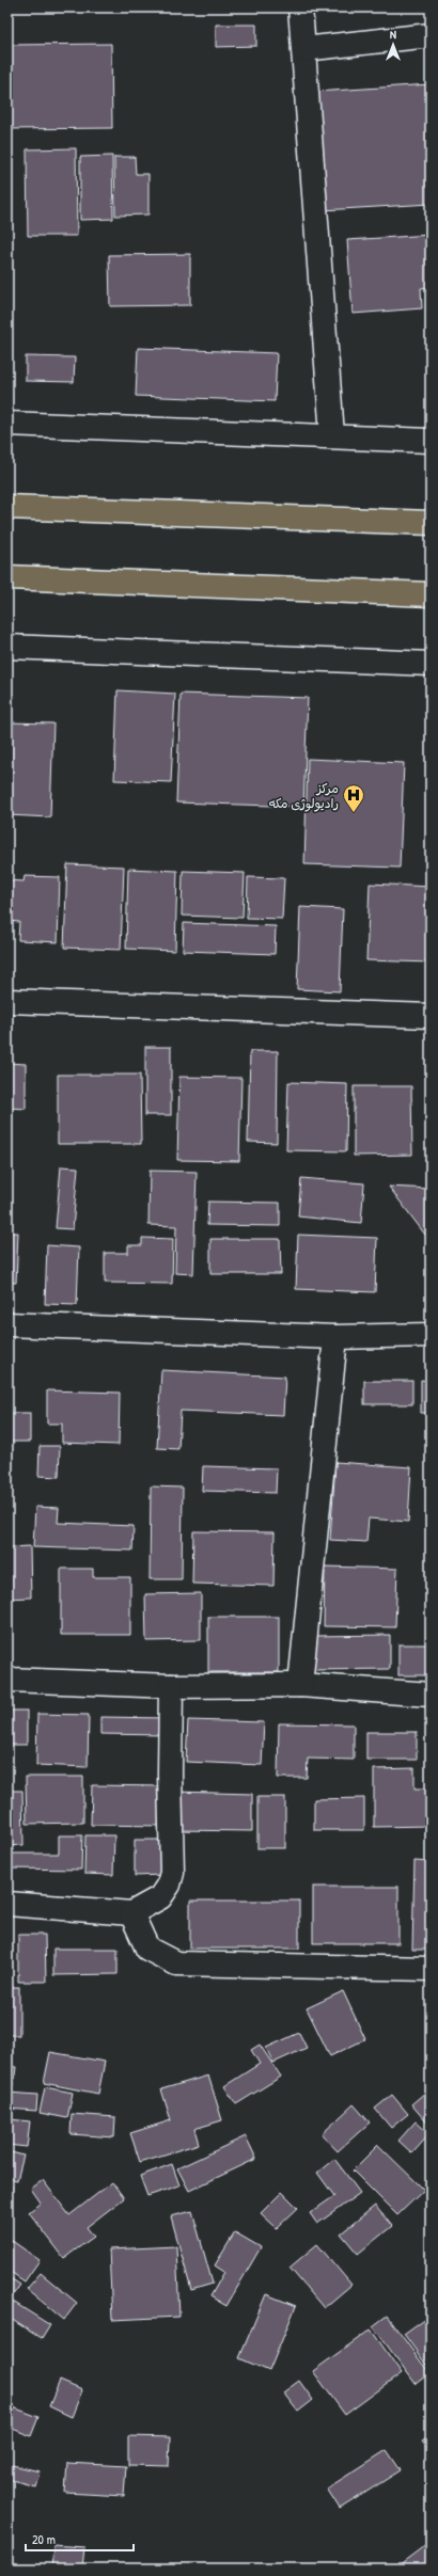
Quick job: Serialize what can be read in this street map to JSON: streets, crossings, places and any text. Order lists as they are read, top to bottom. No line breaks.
{"places":{"hospital":["مرکز رادیولوژی مکه"]},"scale_bar":"20 m","north":"top"}
